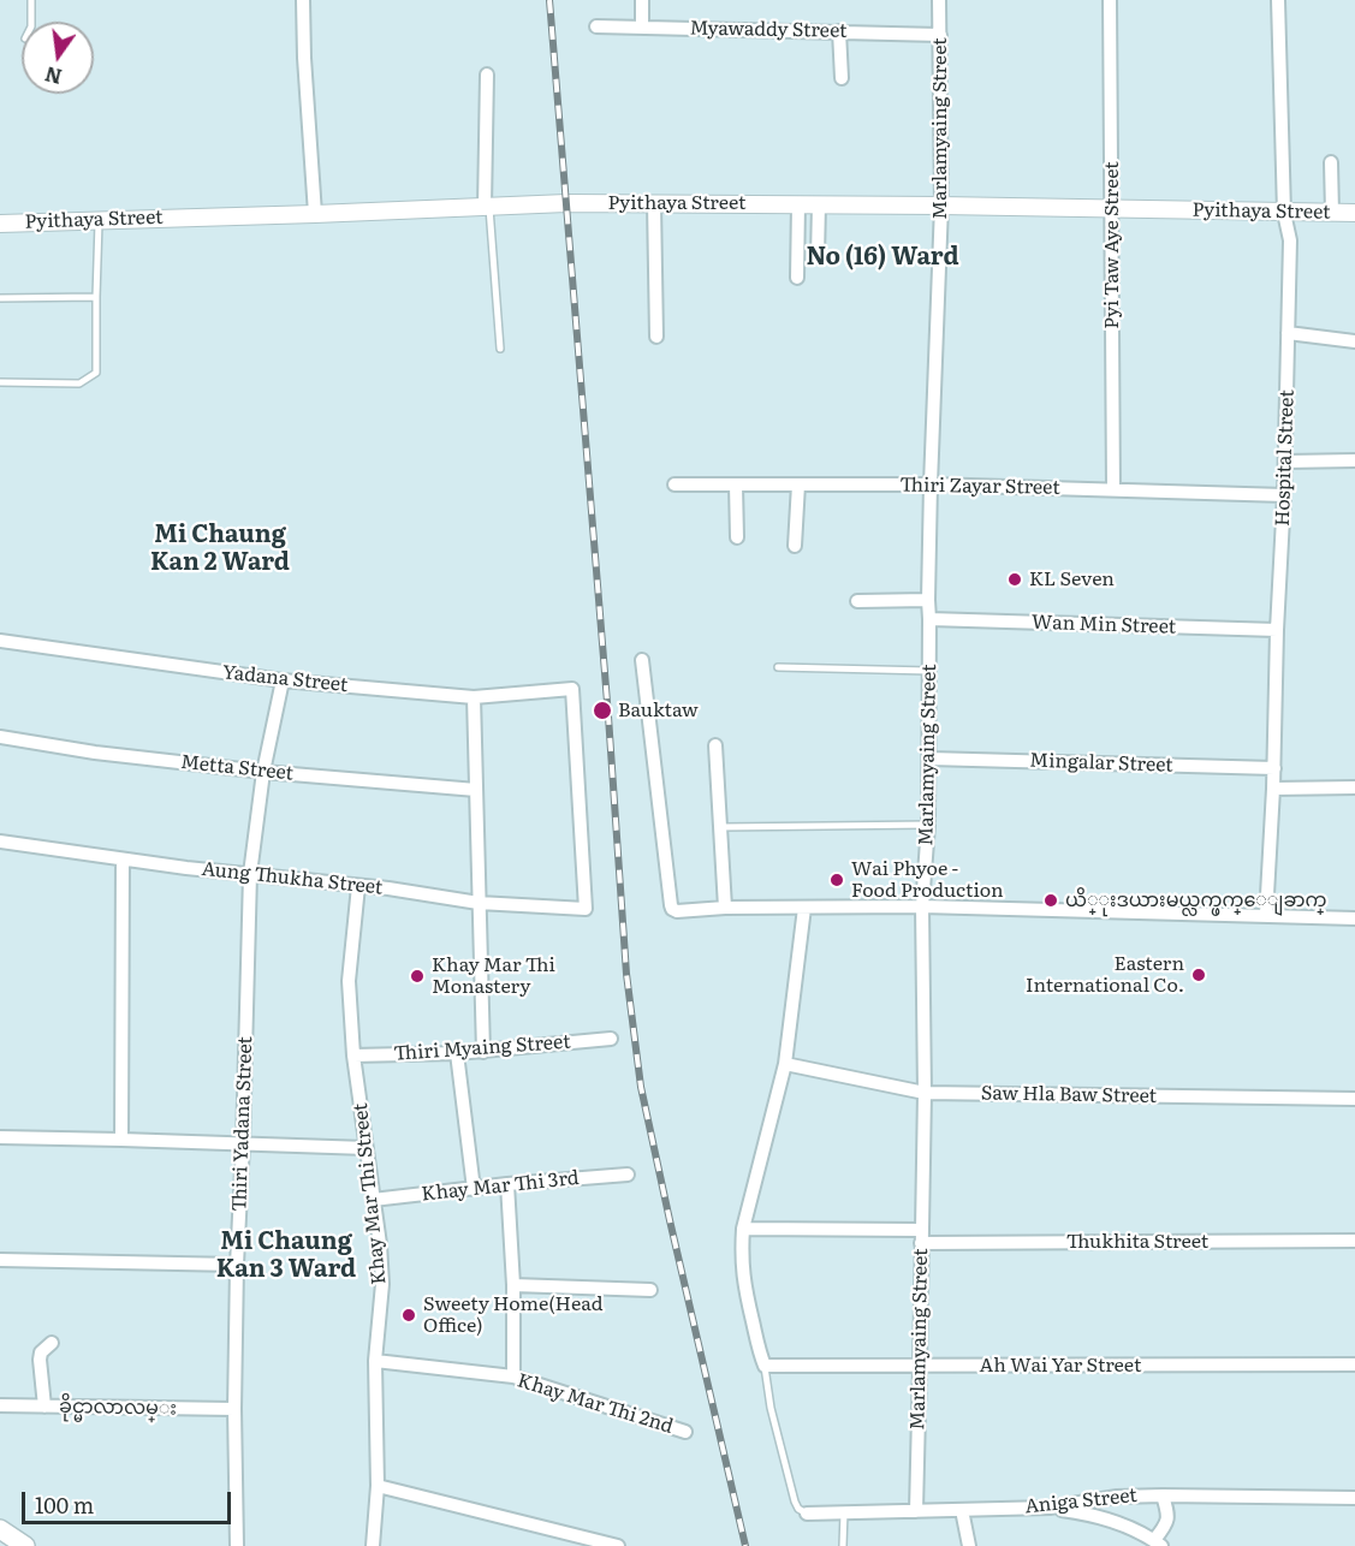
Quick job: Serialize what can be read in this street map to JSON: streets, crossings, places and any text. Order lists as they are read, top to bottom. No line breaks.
{"streets":{"street":["Myawaddy Street","Marlamyaing Street","Pyithaya Street","Pyi Taw Aye Street","Hospital Street","Thiri Zayar Street","Wan Min Street","Yadana Street","Mingalar Street","Metta Street","Aung Thukha Street","Thiri Myaing Street","Saw Hla Baw Street","Thiri Yadana Street","Khay Mar Thi 3rd","Khay Mar Thi Street","Thukhita Street","Ah Wai Yar Street","Khay Mar Thi 2nd","ခိုင္မာလာလမ္း","Aniga Street"]},"crossings":[["Myawaddy Street","Marlamyaing Street"],["Marlamyaing Street","Pyithaya Street"],["Marlamyaing Street","Thiri Zayar Street"],["Marlamyaing Street","Wan Min Street"],["Marlamyaing Street","Mingalar Street"],["Marlamyaing Street","Saw Hla Baw Street"],["Marlamyaing Street","Thukhita Street"],["Marlamyaing Street","Ah Wai Yar Street"],["Marlamyaing Street","Aniga Street"],["Pyithaya Street","Pyi Taw Aye Street"],["Pyithaya Street","Hospital Street"],["Pyi Taw Aye Street","Thiri Zayar Street"],["Hospital Street","Thiri Zayar Street"],["Hospital Street","Wan Min Street"],["Hospital Street","Mingalar Street"],["Yadana Street","Aung Thukha Street"],["Yadana Street","Thiri Yadana Street"],["Metta Street","Thiri Yadana Street"],["Aung Thukha Street","Thiri Yadana Street"],["Aung Thukha Street","Khay Mar Thi Street"],["Thiri Myaing Street","Khay Mar Thi Street"],["Thiri Yadana Street","ခိုင္မာလာလမ္း"],["Khay Mar Thi 3rd","Khay Mar Thi Street"],["Khay Mar Thi Street","Khay Mar Thi 2nd"]],"districts":["No (16) Ward","Mi Chaung Kan 2 Ward","Mi Chaung Kan 3 Ward"],"places":["KL Seven","Bauktaw","Wai Phyoe - Food Production","ယိ္ုးဒယားမယ္လက္ဖက္ေျခာက္","Eastern International Co.","Khay Mar Thi Monastery","Sweety Home(Head Office)"],"scale_bar":"100 m","north":"bottom"}
